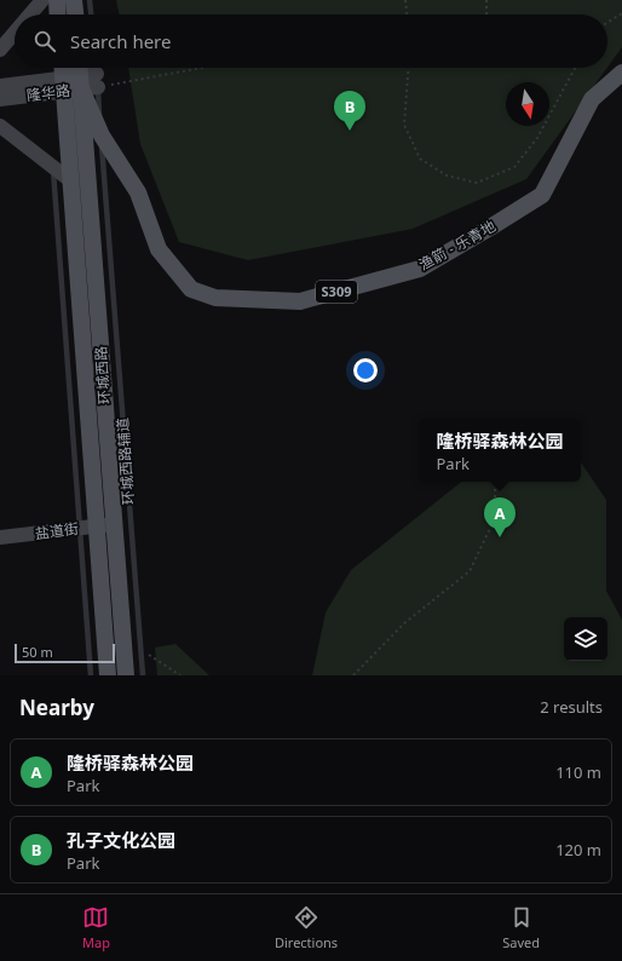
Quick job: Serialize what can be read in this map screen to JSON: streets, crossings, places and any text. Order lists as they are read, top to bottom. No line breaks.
{"streets":{"main road":["隆华路","渔箭 - 乐青地","S309","环城西路","盐道街"],"lane":["环城西路辅道"]},"crossings":[["隆华路","渔箭 - 乐青地"],["隆华路","环城西路"],["渔箭 - 乐青地","环城西路"],["渔箭 - 乐青地","环城西路辅道"],["环城西路","盐道街"]],"scale_bar":"50 m","north":"bottom","page":{"search":"Search here","pins":["B","A"],"popup":["隆桥驿森林公园","Park"],"scale":"50 m","heading":["Nearby","2 results"],"list":[{"mark":"A","name":"隆桥驿森林公园","note":"Park","value":"110 m"},{"mark":"B","name":"孔子文化公园","note":"Park","value":"120 m"}],"nav":["Map","Directions","Saved"]}}
